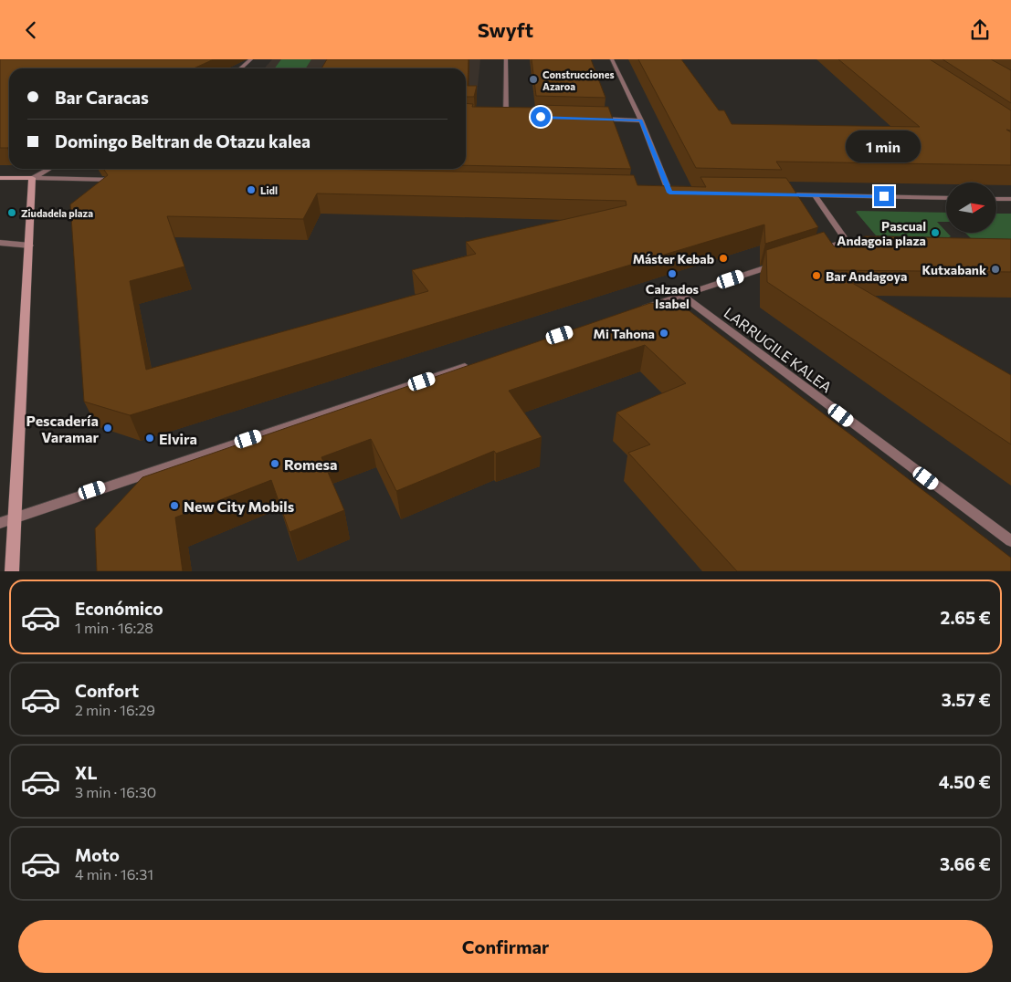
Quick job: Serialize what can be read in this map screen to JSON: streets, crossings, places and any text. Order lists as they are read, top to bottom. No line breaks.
{"streets":{"street":["LARRUGILE KALEA"]},"places":["Construcciones Azaroa","Lidl","Ziudadela plaza","Pascual Andagoia plaza","Máster Kebab","Kutxabank","Calzados Isabel","Bar Andagoya","Mi Tahona","Pescadería Varamar","Elvira","Romesa","New City Mobils"],"north":"right","page":{"header":"Swyft","banner":["Bar Caracas","Domingo Beltran de Otazu kalea"],"bubble":"1 min","list":[{"name":"Económico","note":"1 min · 16:28","value":"2.65 €"},{"name":"Confort","note":"2 min · 16:29","value":"3.57 €"},{"name":"XL","note":"3 min · 16:30","value":"4.50 €"},{"name":"Moto","note":"4 min · 16:31","value":"3.66 €"}],"buttons":"Confirmar"}}
